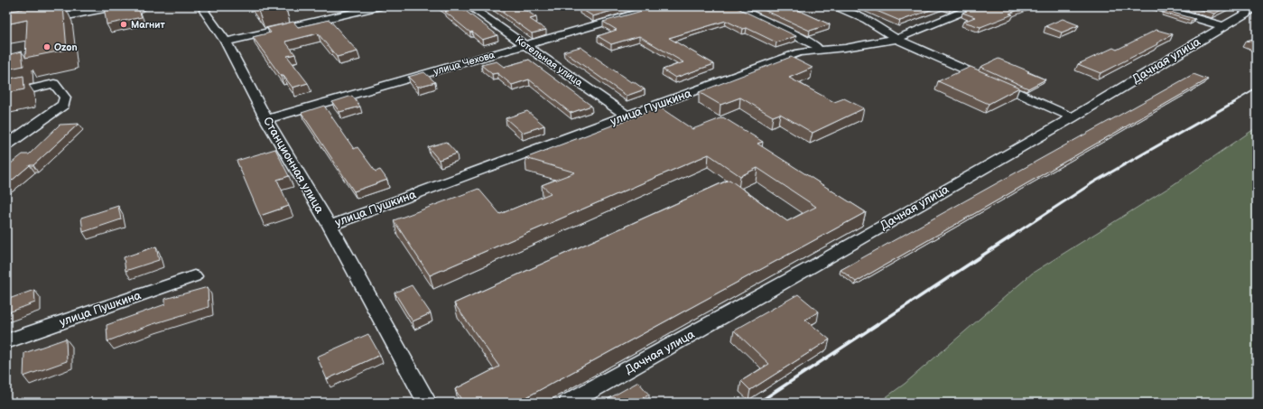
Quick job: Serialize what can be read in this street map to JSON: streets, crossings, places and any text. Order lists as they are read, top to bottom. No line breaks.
{"streets":{"street":["Дачная улица","Котельная улица","улица Чехова","улица Пушкина","Станционная улица"]},"crossings":[["Котельная улица","улица Чехова"],["Котельная улица","улица Пушкина"],["улица Чехова","Станционная улица"],["улица Пушкина","Станционная улица"]],"places":["Магнит","Ozon"]}
